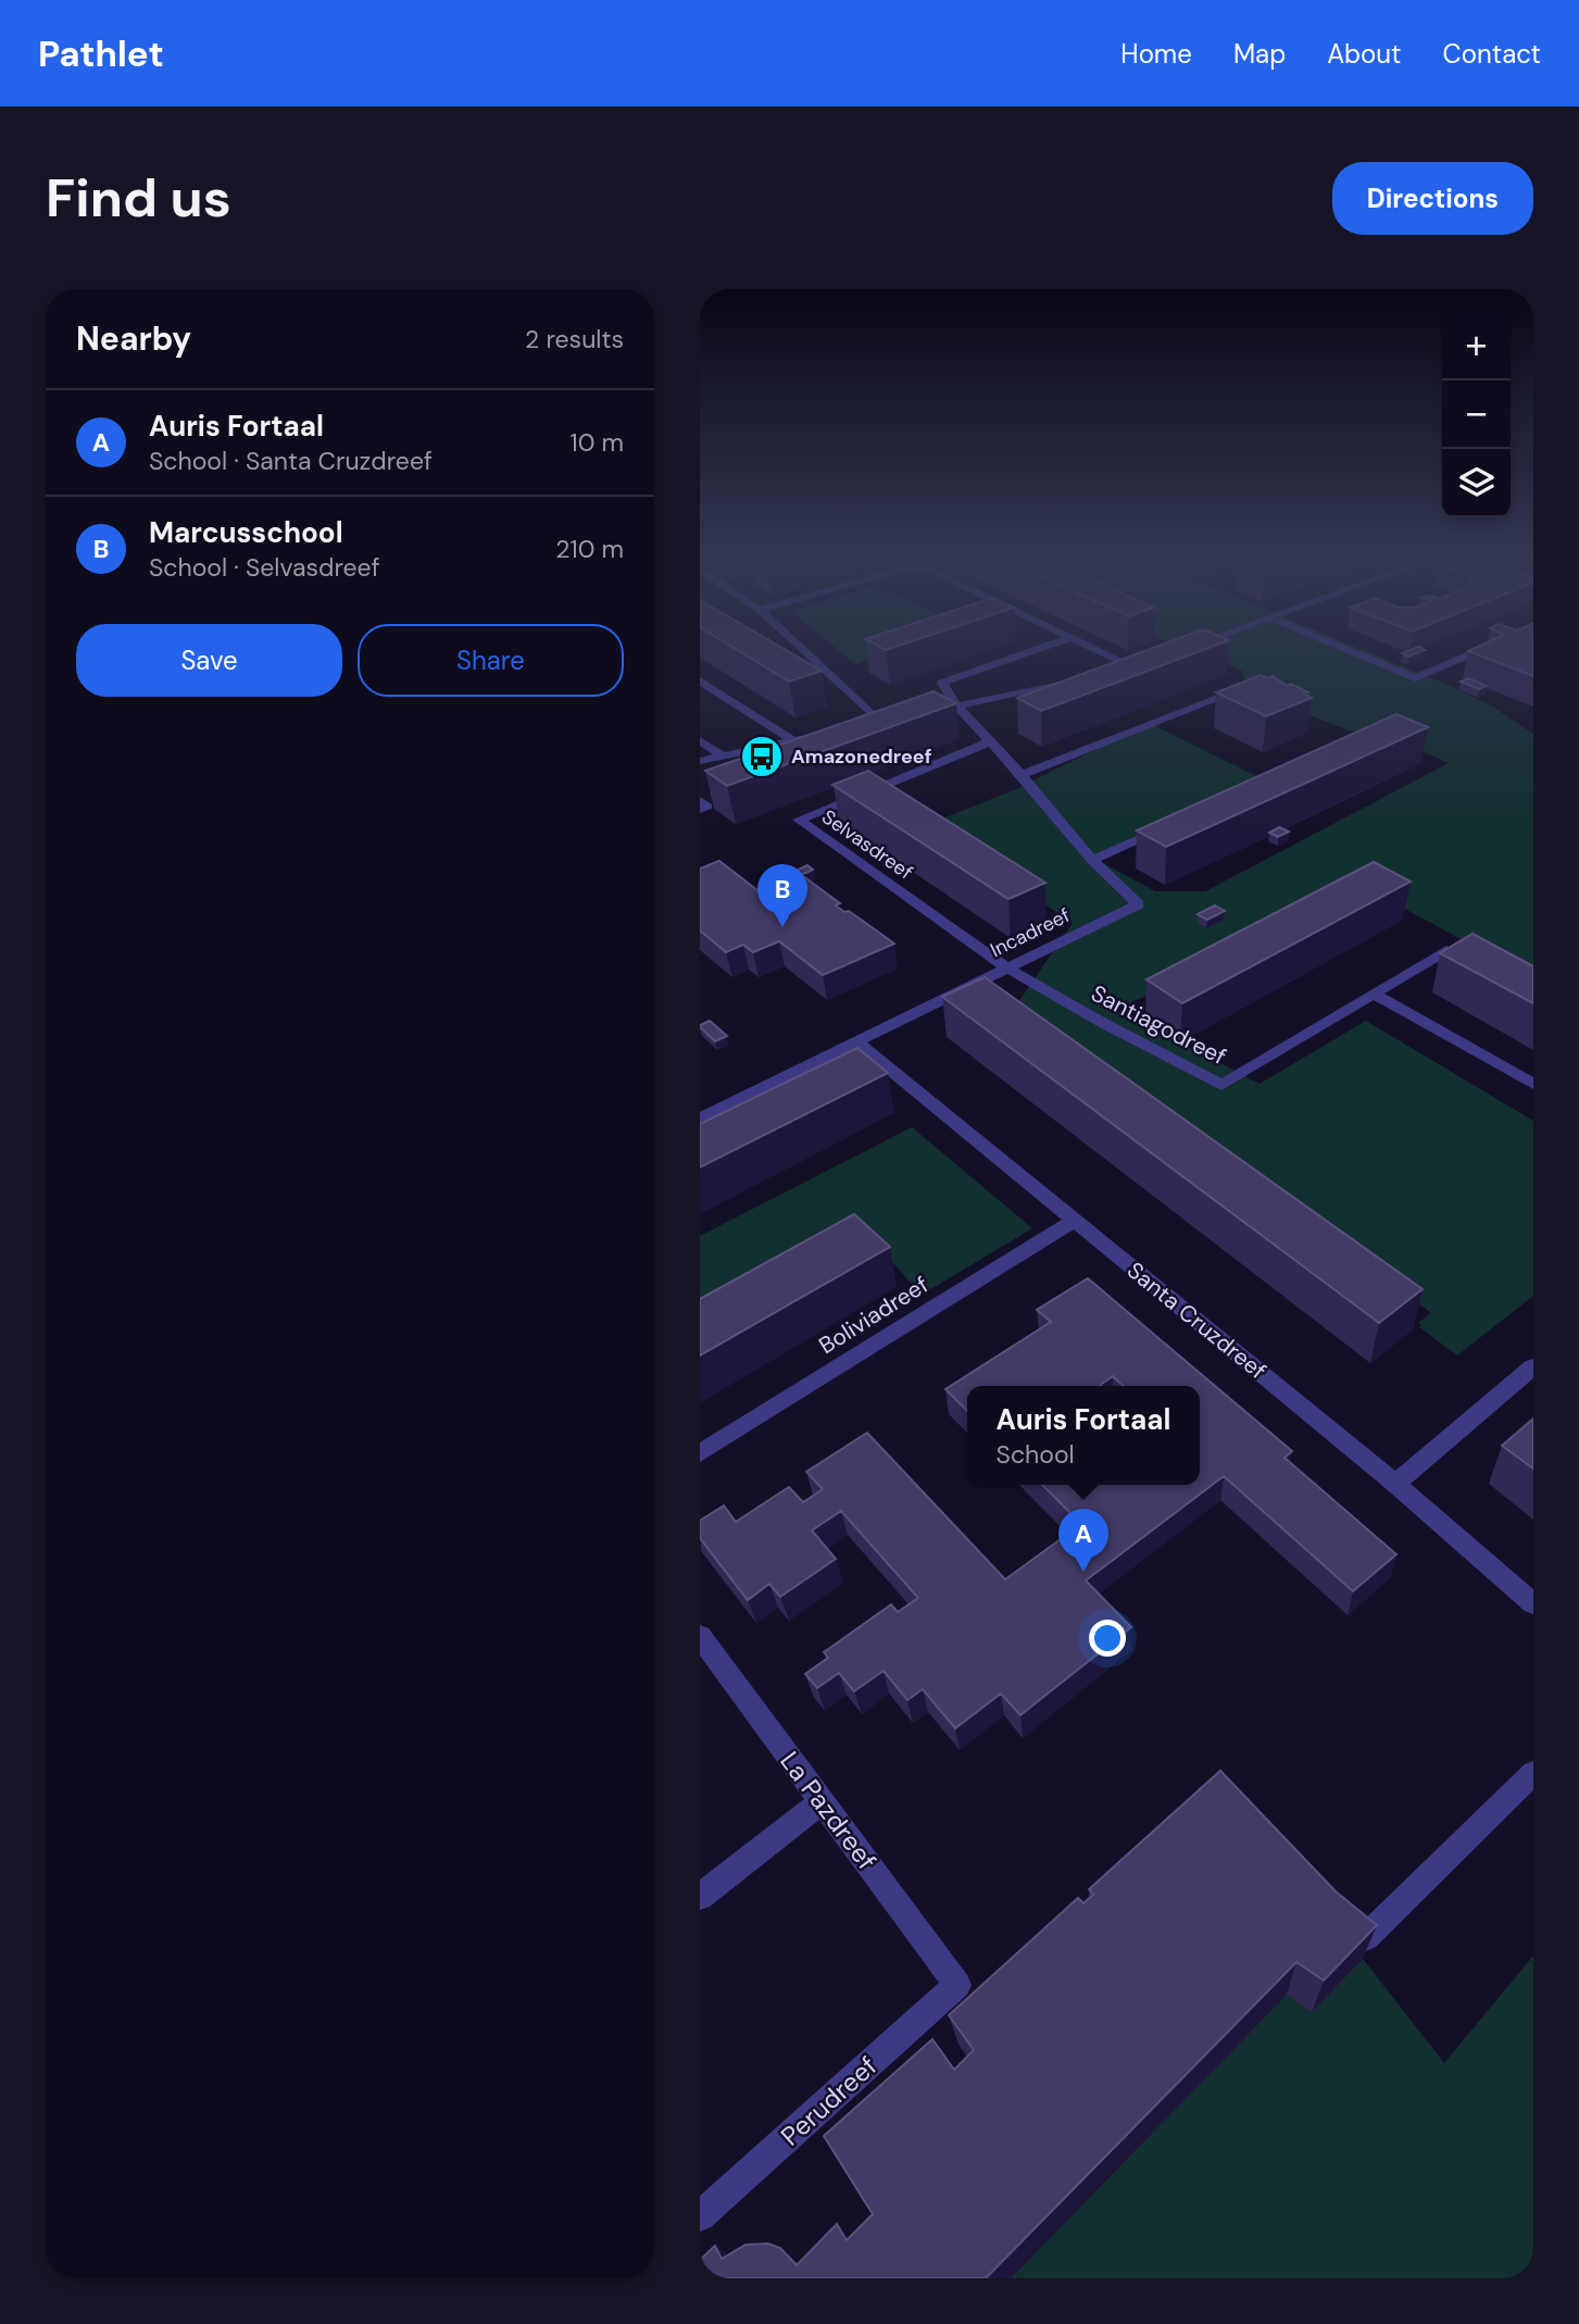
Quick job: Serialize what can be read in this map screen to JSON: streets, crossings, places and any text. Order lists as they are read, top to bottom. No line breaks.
{"streets":{"street":["Selvasdreef","Incadreef","Santiagodreef","Boliviadreef","Santa Cruzdreef","La Pazdreef","Perudreef"]},"crossings":[["Selvasdreef","Incadreef"],["Selvasdreef","Santiagodreef"],["Incadreef","Santiagodreef"],["Incadreef","Santa Cruzdreef"],["Boliviadreef","Santa Cruzdreef"],["La Pazdreef","Perudreef"]],"places":{"bus stop":["Amazonedreef"]},"page":{"header":"Pathlet","nav":["Home","Map","About","Contact"],"buttons":["Directions",["Save","Share"]],"title":"Find us","heading":["Nearby","2 results"],"map_buttons":["+","−"],"list":[{"mark":"A","name":"Auris Fortaal","note":"School · Santa Cruzdreef","value":"10 m"},{"mark":"B","name":"Marcusschool","note":"School · Selvasdreef","value":"210 m"}],"pins":["B","A"],"popup":["Auris Fortaal","School"]}}
